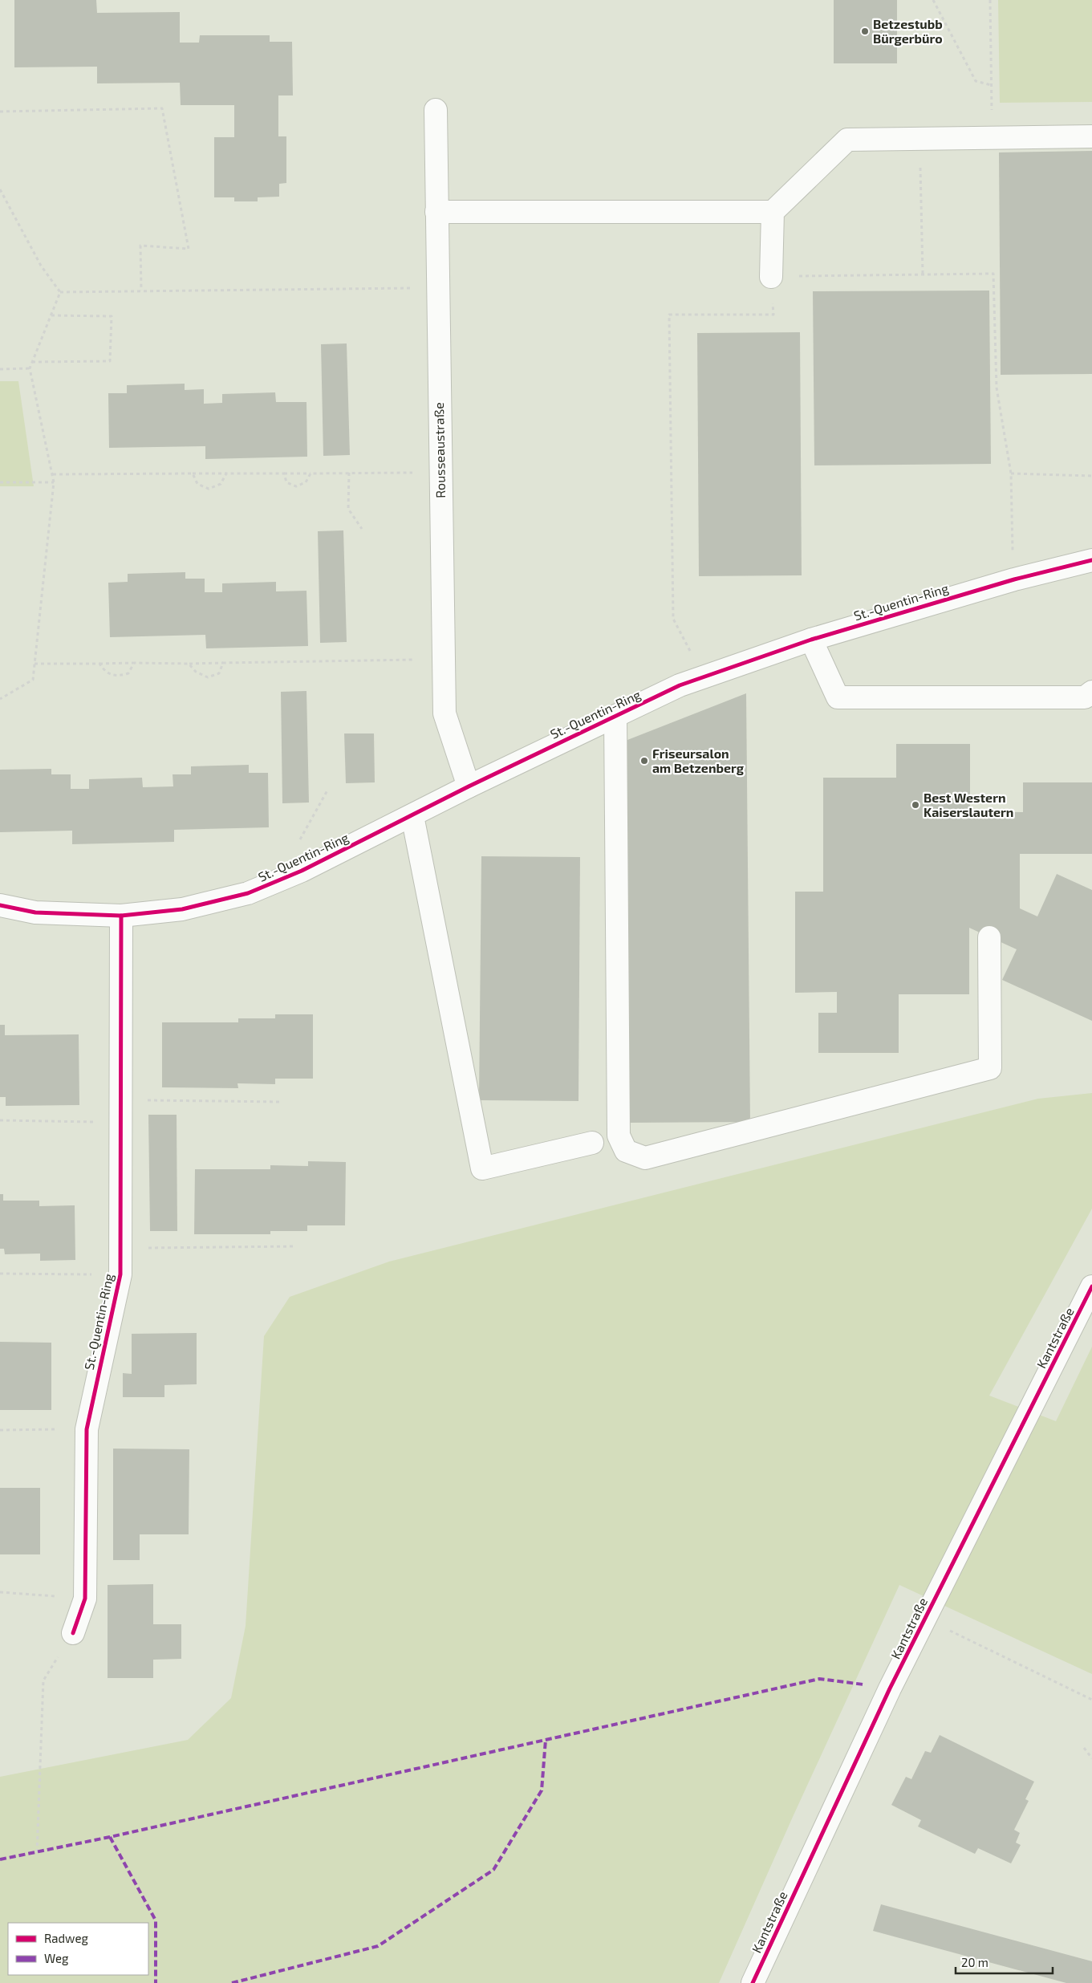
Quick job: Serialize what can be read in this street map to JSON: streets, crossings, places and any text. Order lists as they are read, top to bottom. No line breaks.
{"streets":{"street":["Rousseaustraße","St.-Quentin-Ring","Kantstraße"]},"crossings":[["Rousseaustraße","St.-Quentin-Ring"]],"places":["Betzestubb Bürgerbüro","Friseursalon am Betzenberg","Best Western Kaiserslautern"],"legend":["Radweg","Weg"],"scale_bar":"20 m"}
